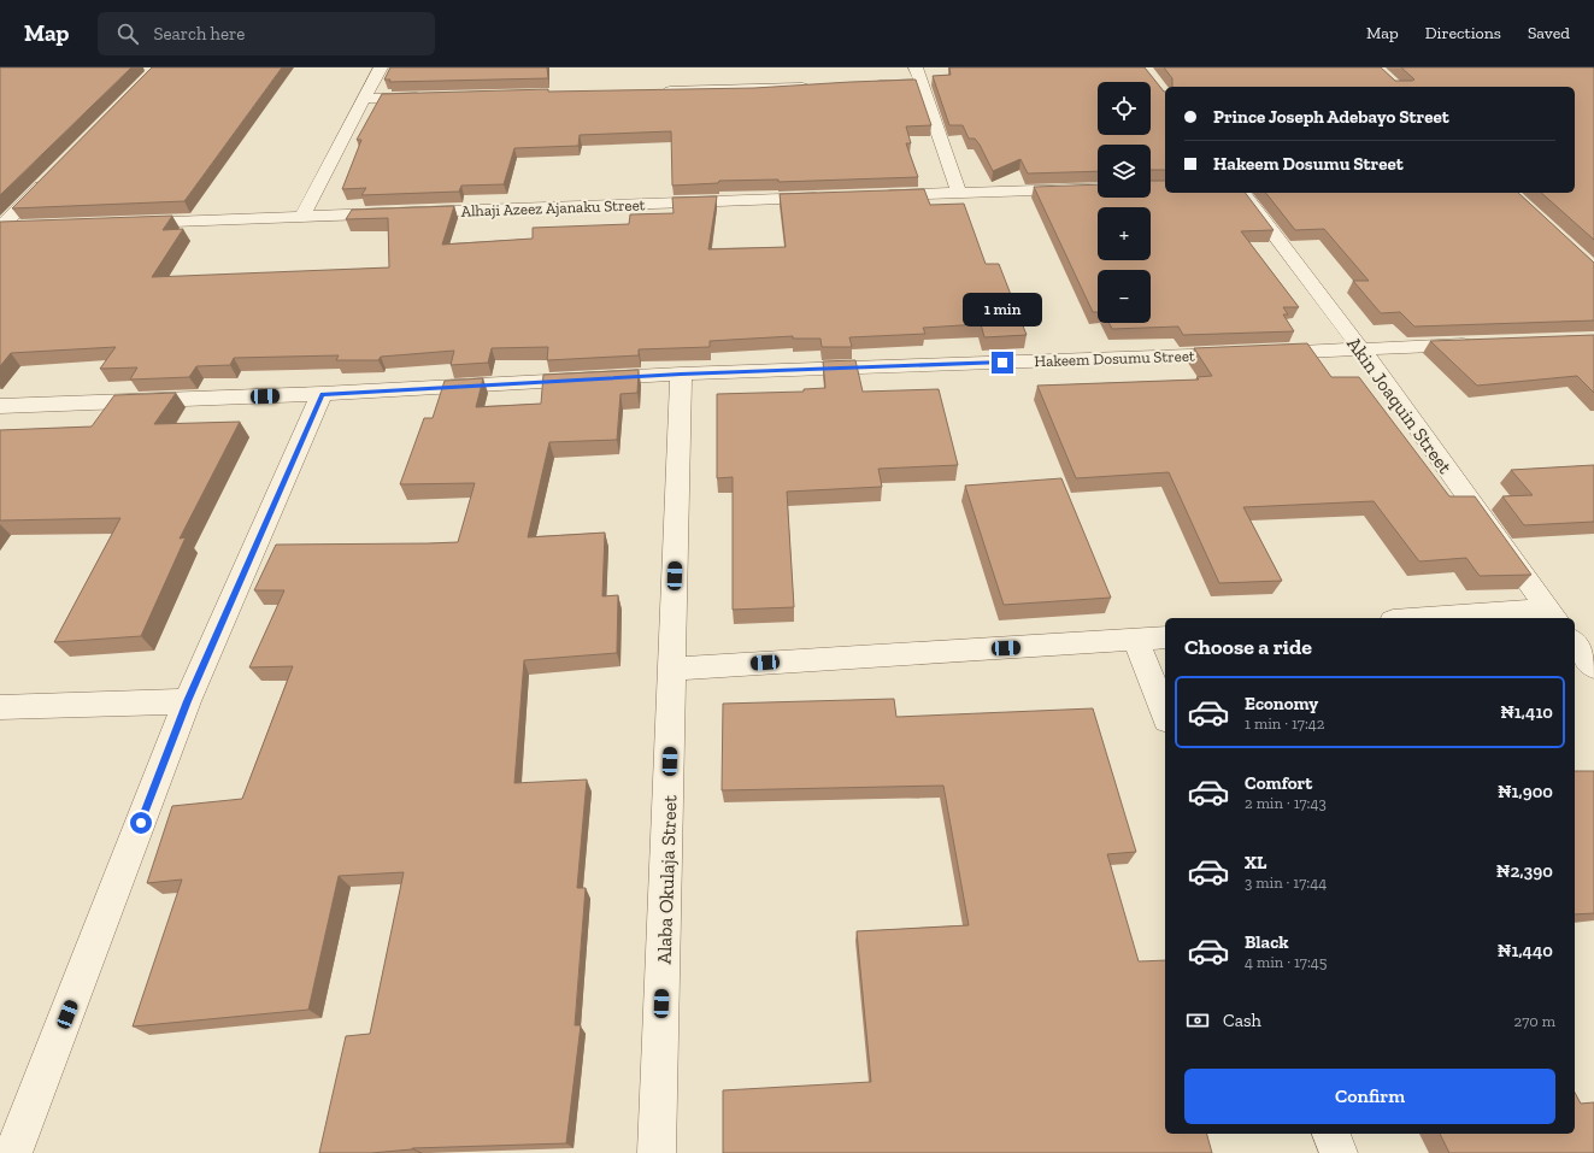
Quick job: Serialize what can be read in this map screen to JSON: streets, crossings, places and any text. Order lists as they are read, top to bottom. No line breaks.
{"streets":{"street":["Alhaji Azeez Ajanaku Street","Hakeem Dosumu Street","Akin Joaquin Street","Alaba Okulaja Street"]},"crossings":[["Hakeem Dosumu Street","Akin Joaquin Street"],["Hakeem Dosumu Street","Alaba Okulaja Street"]],"page":{"header":"Map","search":"Search here","nav":["Map","Directions","Saved"],"map_buttons":["+","−"],"banner":["Prince Joseph Adebayo Street","Hakeem Dosumu Street"],"bubble":"1 min","heading":"Choose a ride","list":[{"name":"Economy","note":"1 min · 17:42","value":"₦1,410"},{"name":"Comfort","note":"2 min · 17:43","value":"₦1,900"},{"name":"XL","note":"3 min · 17:44","value":"₦2,390"},{"name":"Black","note":"4 min · 17:45","value":"₦1,440"}],"pay":["Cash","270 m"],"buttons":"Confirm"}}
